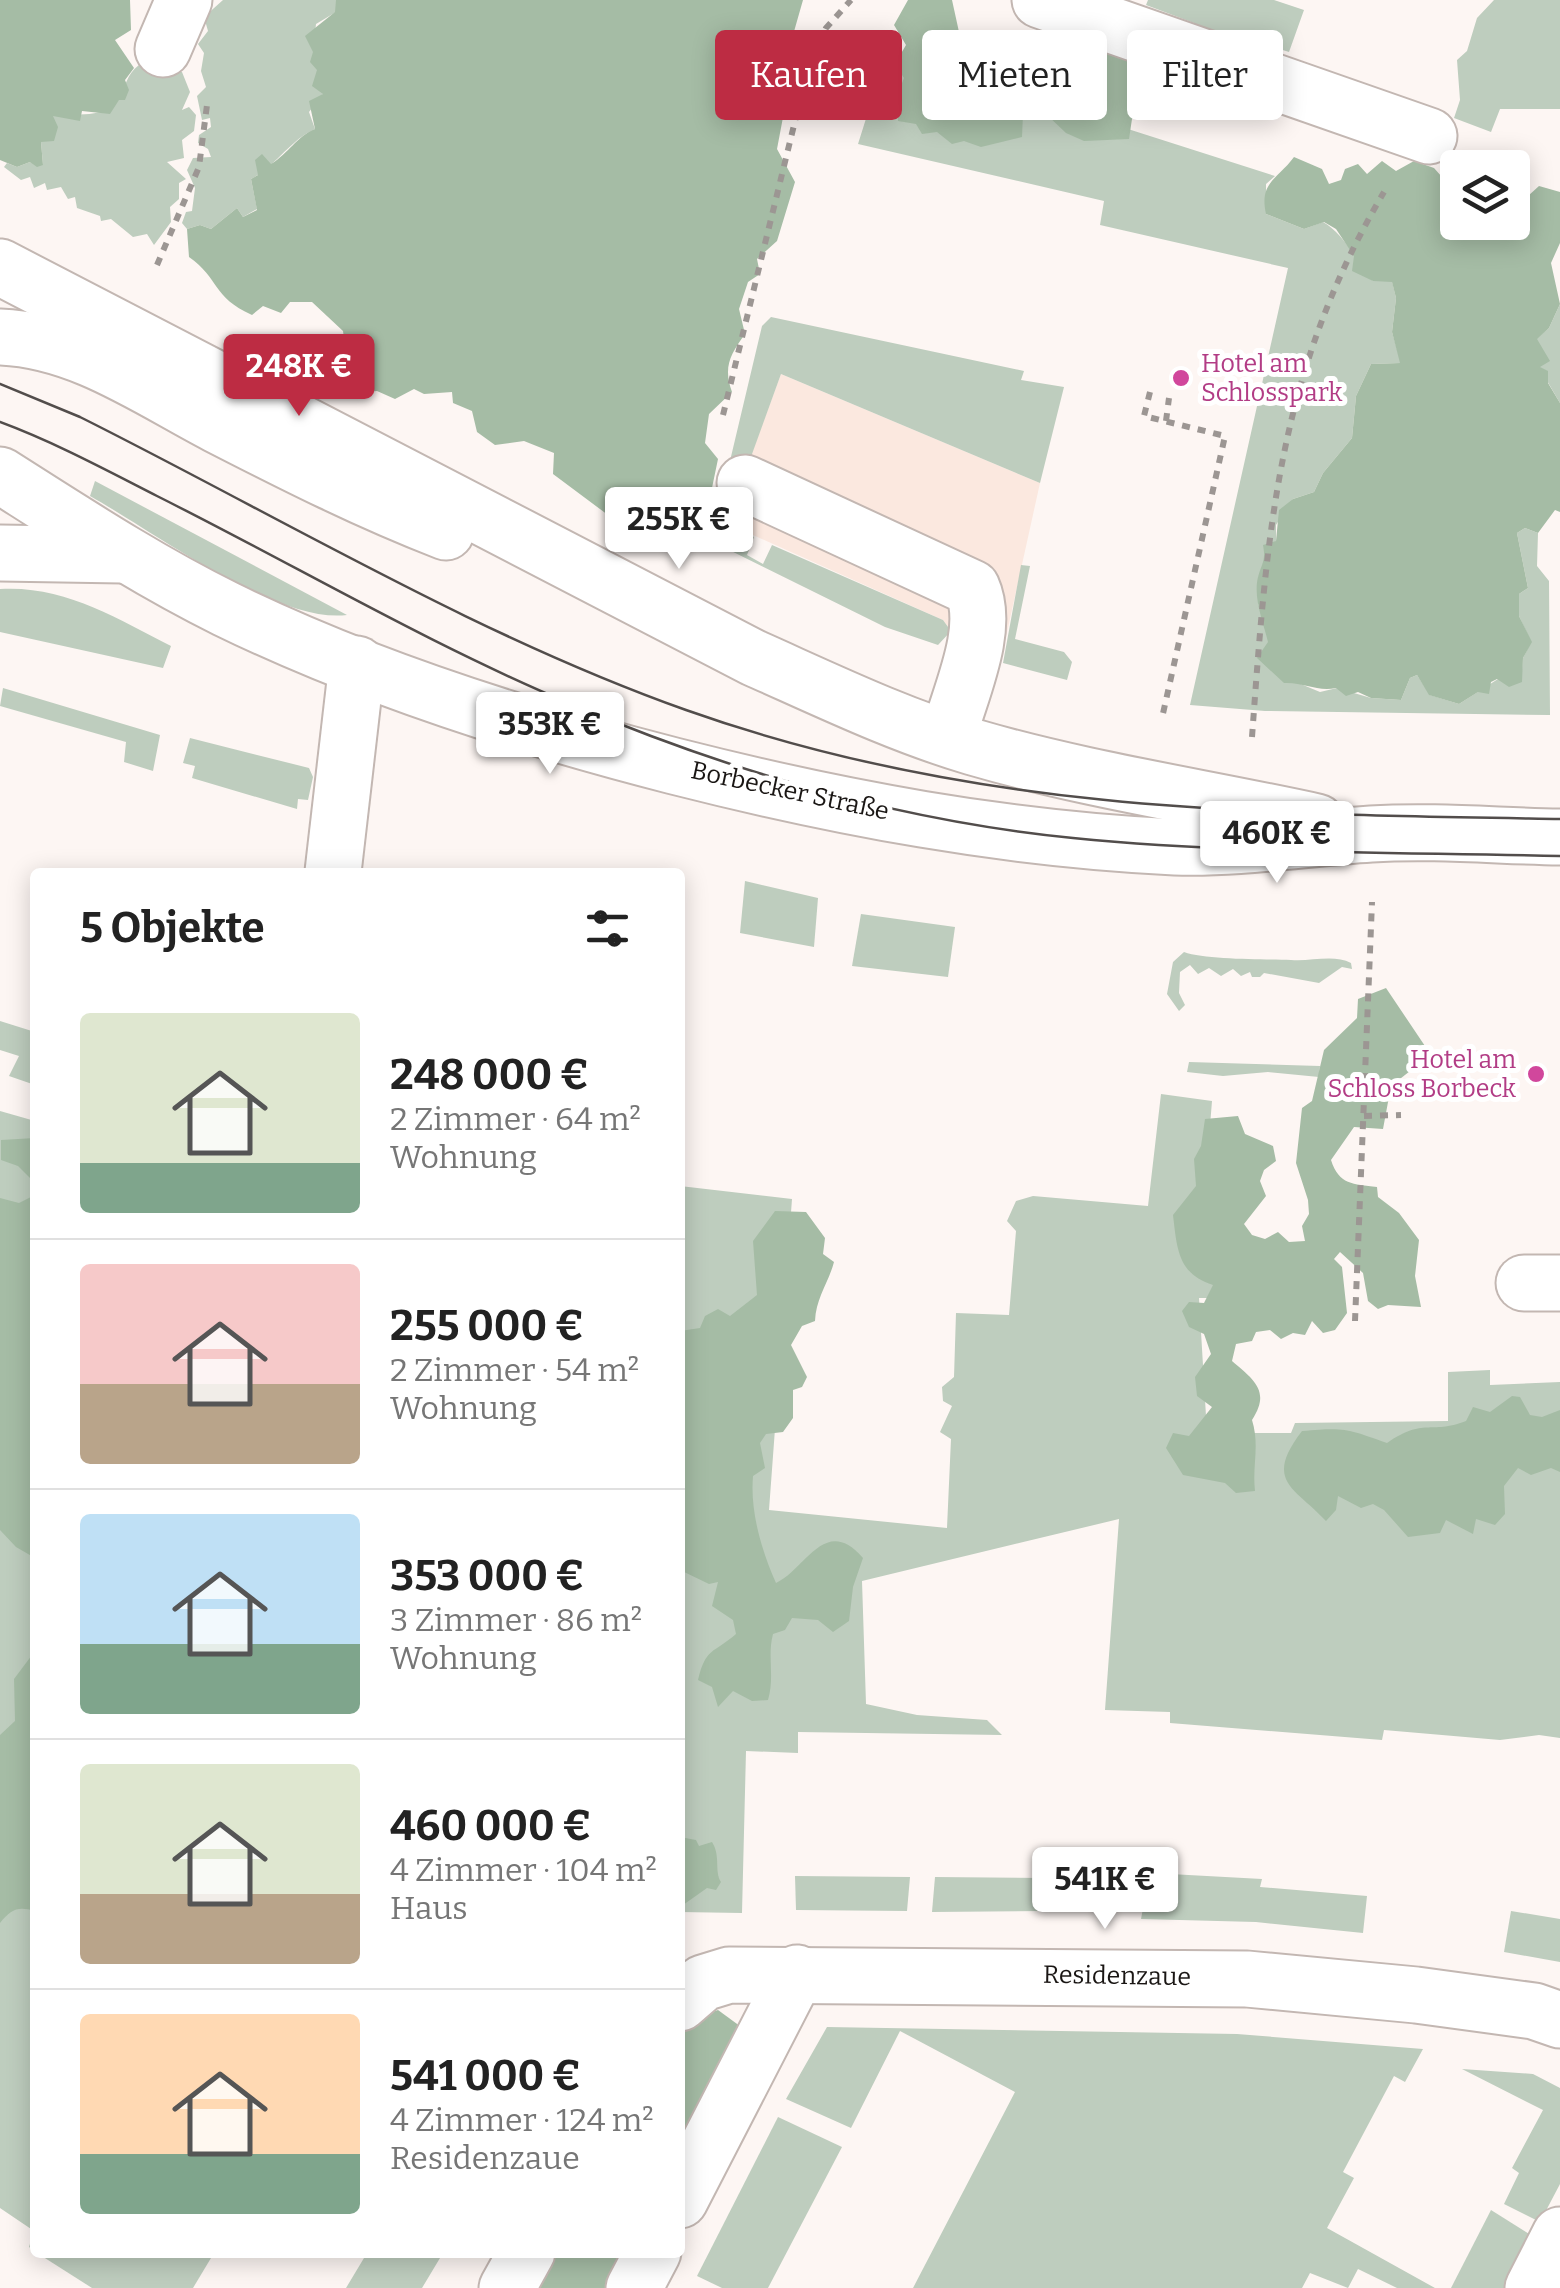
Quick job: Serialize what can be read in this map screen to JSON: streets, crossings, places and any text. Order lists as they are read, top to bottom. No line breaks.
{"streets":{"street":["Borbecker Straße","Residenzaue"]},"places":["Hotel am Schlosspark","Hotel am Schloss Borbeck"],"page":{"chip":["Kaufen","Mieten","Filter"],"price":["248K €","255K €","353K €","460K €","541K €"],"heading":"5 Objekte","list":[{"name":"248 000 €","note":"2 Zimmer · 64 m² · Wohnung"},{"name":"255 000 €","note":"2 Zimmer · 54 m² · Wohnung"},{"name":"353 000 €","note":"3 Zimmer · 86 m² · Wohnung"},{"name":"460 000 €","note":"4 Zimmer · 104 m² · Haus"},{"name":"541 000 €","note":"4 Zimmer · 124 m² · Residenzaue"}]}}
